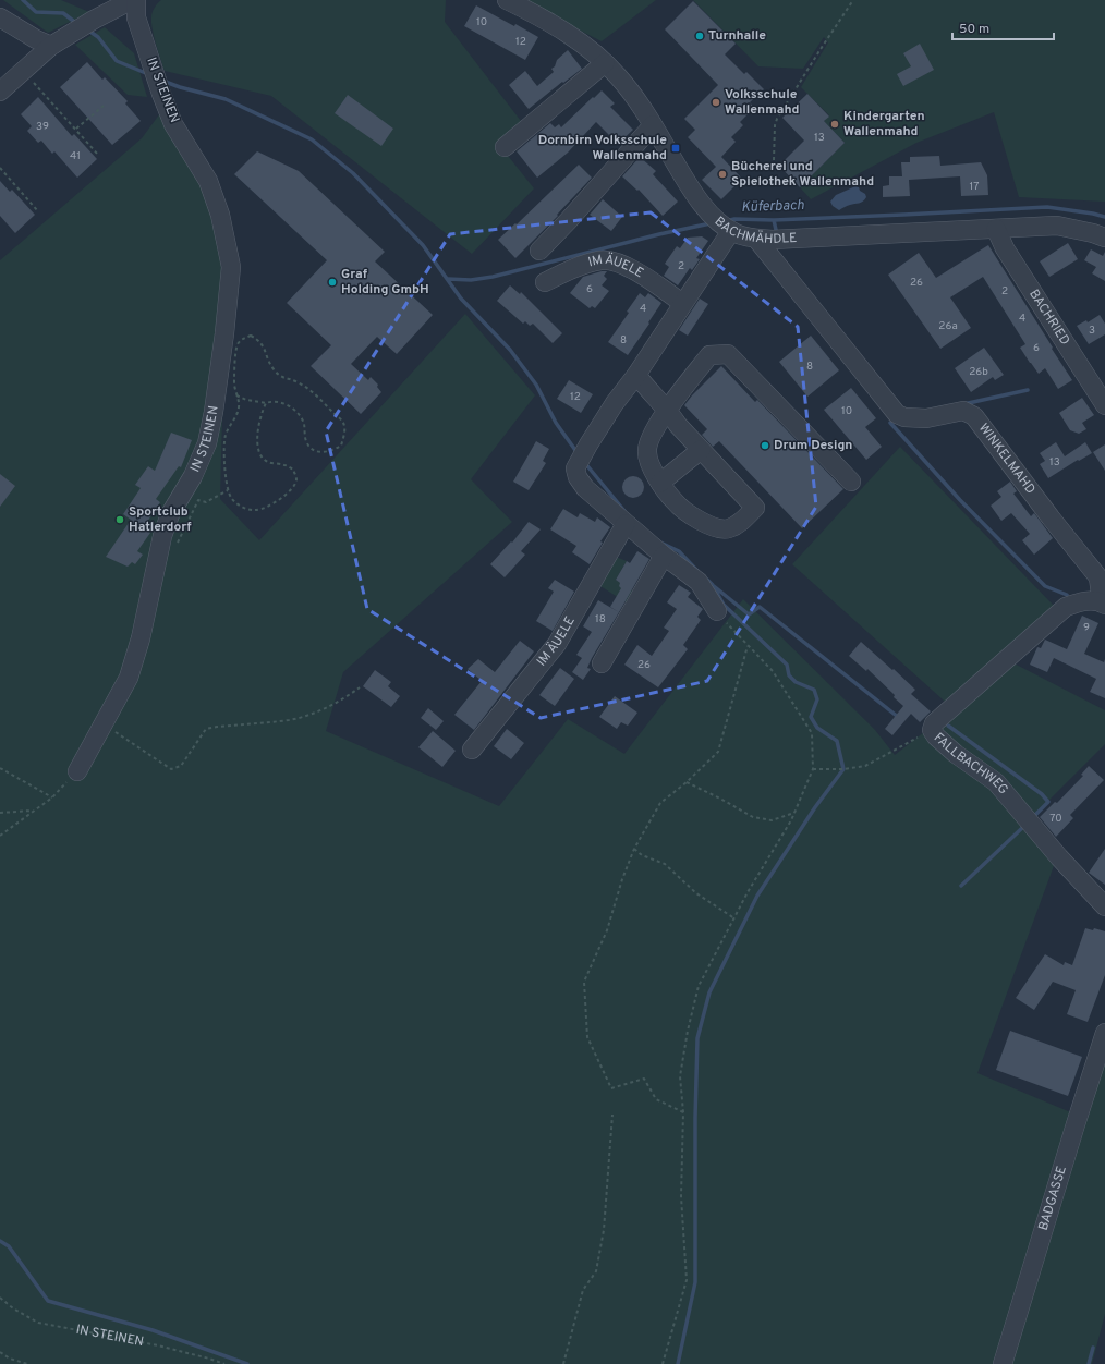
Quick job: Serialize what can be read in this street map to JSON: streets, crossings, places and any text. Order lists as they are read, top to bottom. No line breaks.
{"streets":{"street":["IN STEINEN","BACHMÄHDLE","IM ÄUELE","BACHRIED","WINKELMAHD","FALLBACHWEG","BADGASSE"]},"crossings":[["BACHMÄHDLE","BACHRIED"],["BACHMÄHDLE","WINKELMAHD"],["WINKELMAHD","FALLBACHWEG"]],"water":["Küferbach"],"places":{"other":["Turnhalle","Volksschule Wallenmahd","Kindergarten Wallenmahd","Bücherei und Spielothek Wallenmahd","Graf Holding GmbH","Drum Design","Sportclub Hatlerdorf"],"transit":["Dornbirn Volksschule Wallenmahd"]},"house_numbers":["10","12","39","13","41","17","2","26","6","2","4","4","26a","3","8","6","8","26b","12","10","13","18","9","26","70"],"scale_bar":"50 m"}
